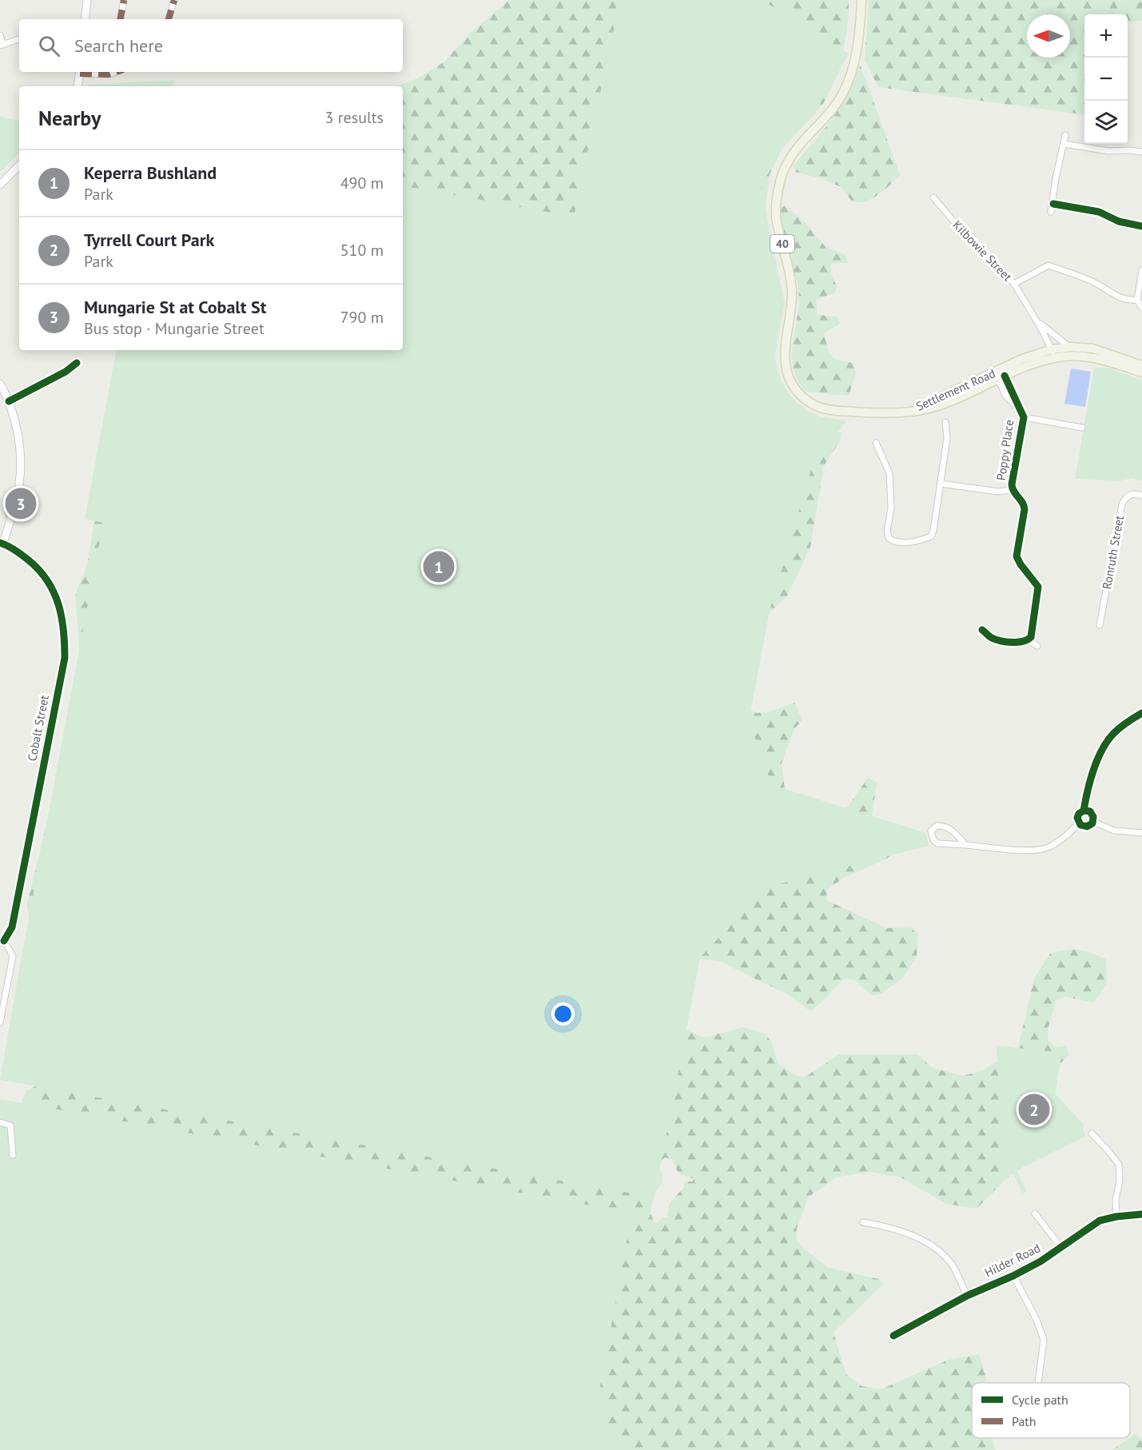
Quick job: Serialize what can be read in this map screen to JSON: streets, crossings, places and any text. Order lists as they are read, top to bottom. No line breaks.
{"streets":{"main road":["40","Settlement Road"],"street":["Kilbowie Street","Poppy Place","Ronruth Street","Cobalt Street","Hilder Road"]},"crossings":[["Kilbowie Street","Settlement Road"],["Settlement Road","Poppy Place"]],"legend":["Cycle path","Path"],"north":"left","page":{"map_buttons":["+","−"],"search":"Search here","heading":["Nearby","3 results"],"list":[{"mark":"1","name":"Keperra Bushland","note":"Park","value":"490 m"},{"mark":"2","name":"Tyrrell Court Park","note":"Park","value":"510 m"},{"mark":"3","name":"Mungarie St at Cobalt St","note":"Bus stop · Mungarie Street","value":"790 m"}],"pins":["3","1","2"]}}
